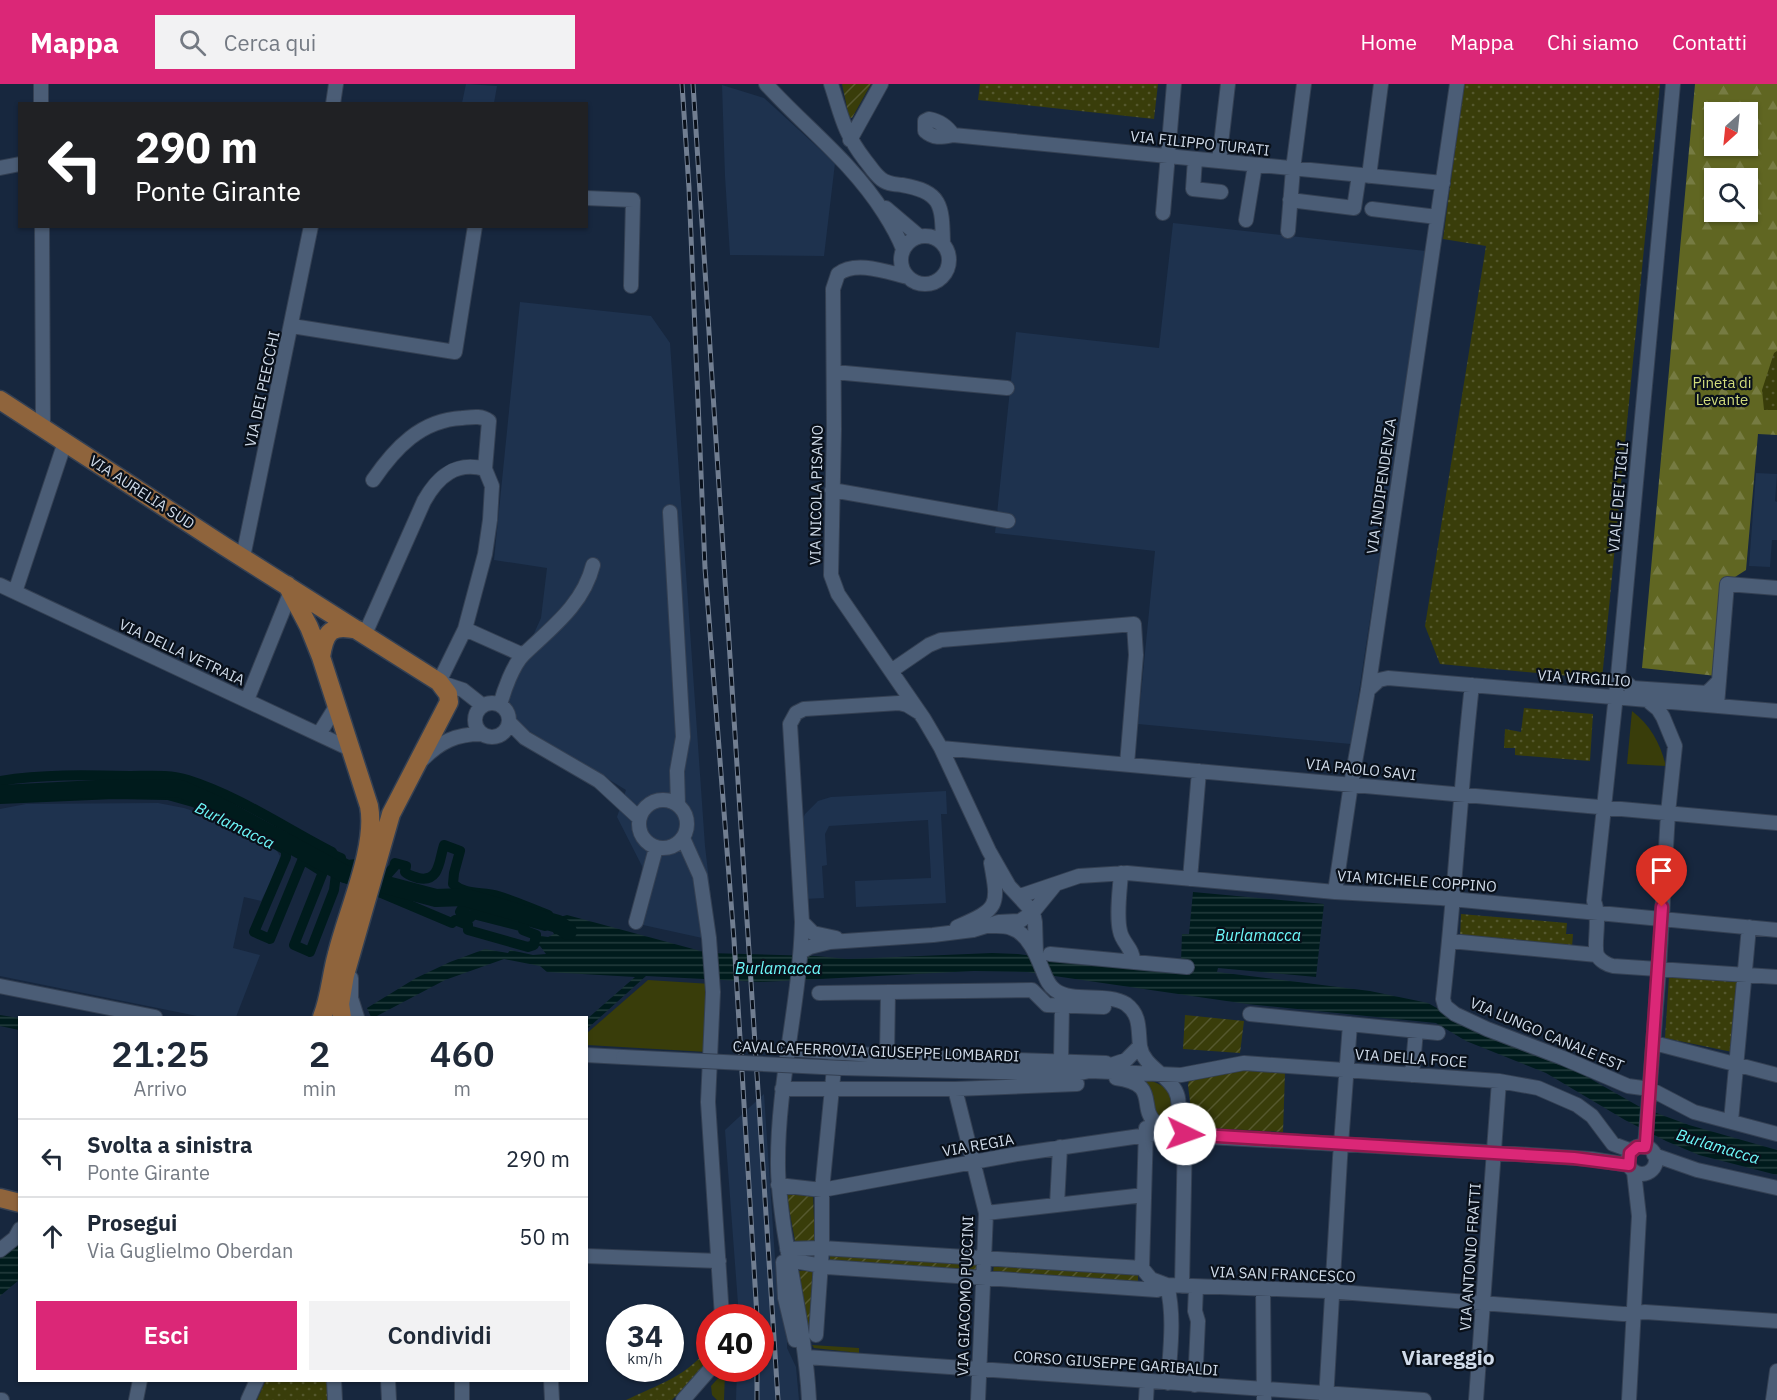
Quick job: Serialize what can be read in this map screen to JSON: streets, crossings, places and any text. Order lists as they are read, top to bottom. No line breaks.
{"streets":{"main road":["VIA AURELIA SUD"],"street":["VIA FILIPPO TURATI","VIA DEI PEECCHI","VIA INDIPENDENZA","VIA NICOLA PISANO","VIALE DEI TIGLI","VIA DELLA VETRAIA","VIA VIRGILIO","VIA PAOLO SAVI","VIA MICHELE COPPINO","VIA LUNGO CANALE EST","CAVALCAFERROVIA GIUSEPPE LOMBARDI","VIA DELLA FOCE","VIA REGIA","VIA ANTONIO FRATTI","VIA SAN FRANCESCO","VIA GIACOMO PUCCINI","CORSO GIUSEPPE GARIBALDI"]},"crossings":[["VIA FILIPPO TURATI","VIA INDIPENDENZA"],["VIA DEI PEECCHI","VIA AURELIA SUD"],["VIA INDIPENDENZA","VIA PAOLO SAVI"],["VIA INDIPENDENZA","VIA MICHELE COPPINO"],["VIA NICOLA PISANO","VIA PAOLO SAVI"],["VIALE DEI TIGLI","VIA VIRGILIO"],["VIALE DEI TIGLI","VIA PAOLO SAVI"],["VIALE DEI TIGLI","VIA MICHELE COPPINO"],["CAVALCAFERROVIA GIUSEPPE LOMBARDI","VIA DELLA FOCE"],["VIA DELLA FOCE","VIA REGIA"],["VIA DELLA FOCE","VIA ANTONIO FRATTI"],["VIA REGIA","VIA ANTONIO FRATTI"],["VIA REGIA","VIA GIACOMO PUCCINI"],["VIA ANTONIO FRATTI","VIA SAN FRANCESCO"],["VIA SAN FRANCESCO","VIA GIACOMO PUCCINI"],["VIA GIACOMO PUCCINI","CORSO GIUSEPPE GARIBALDI"]],"districts":["Viareggio"],"water":["Burlamacca"],"parks":["Pineta di Levante"],"north":"bottom left","page":{"header":"Mappa","search":"Cerca qui","nav":["Home","Mappa","Chi siamo","Contatti"],"turn":["290 m","Ponte Girante"],"eta":["21:25","Arrivo","2","min","460","m"],"list":[{"name":"Svolta a sinistra","note":"Ponte Girante","value":"290 m"},{"name":"Prosegui","note":"Via Guglielmo Oberdan","value":"50 m"}],"buttons":["Esci","Condividi"],"speed":"34 km/h","limit":"40"}}
